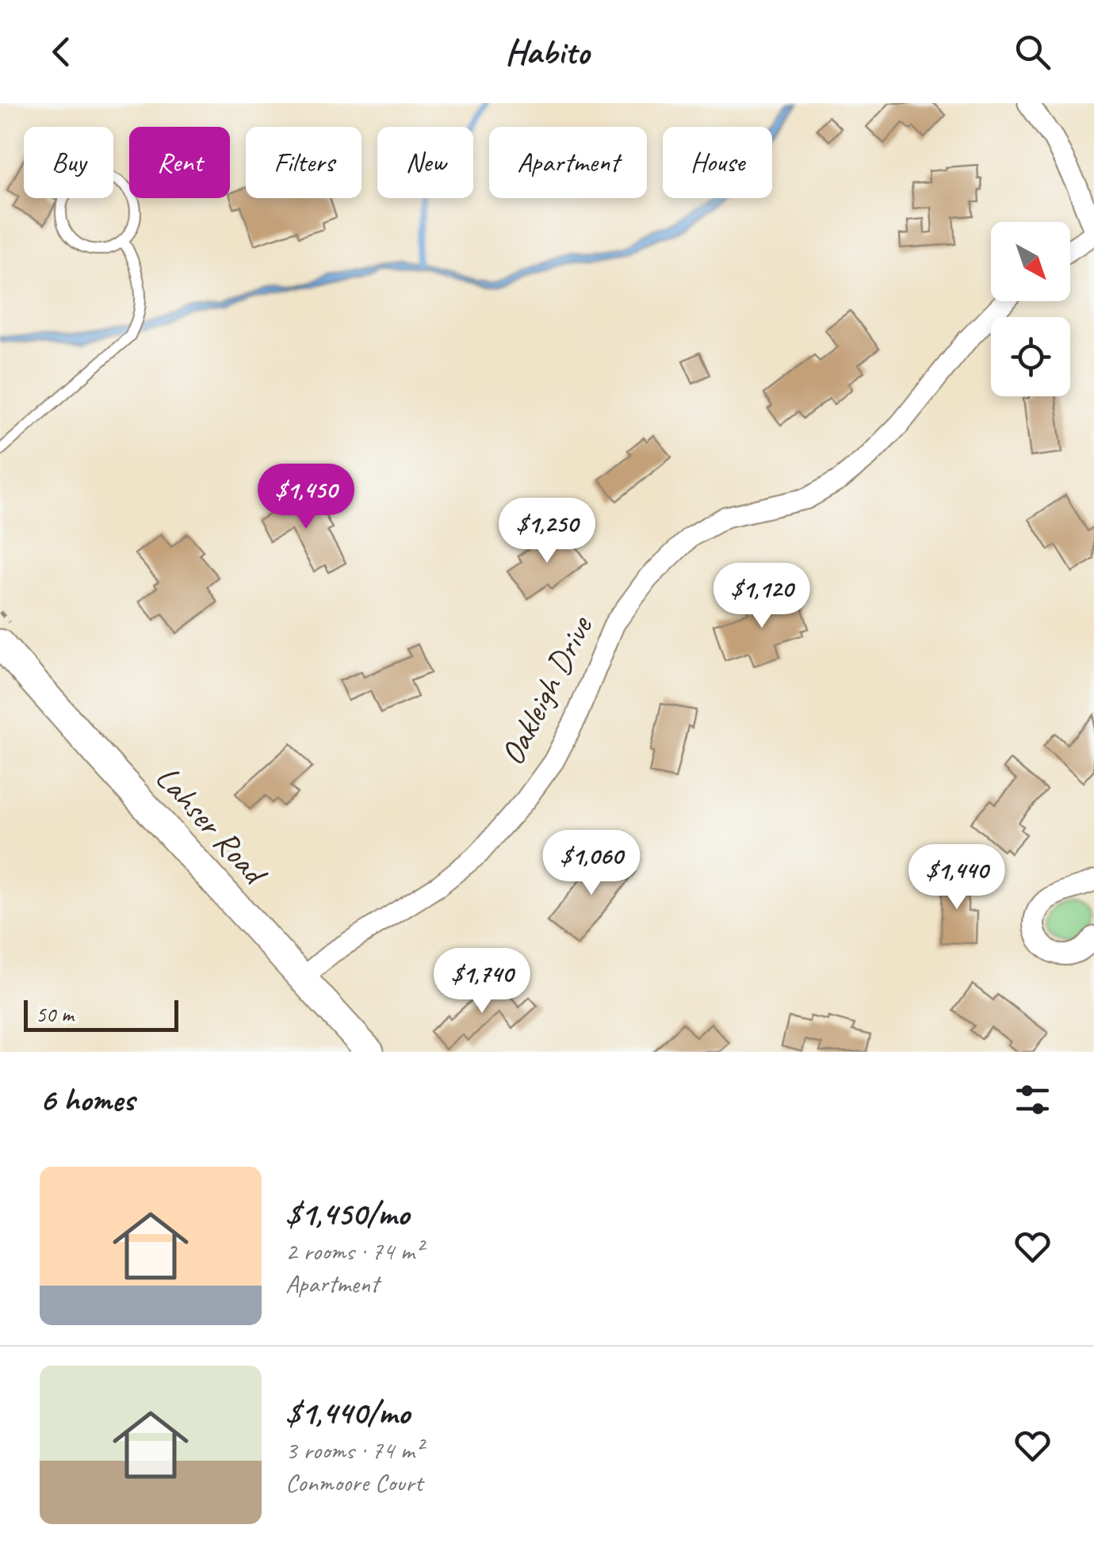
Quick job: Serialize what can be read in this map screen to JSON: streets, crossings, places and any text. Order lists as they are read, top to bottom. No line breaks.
{"streets":{"street":["Oakleigh Drive","Lahser Road"]},"crossings":[["Oakleigh Drive","Lahser Road"]],"scale_bar":"50 m","north":"bottom right","page":{"header":"Habito","chip":["Buy","Rent","Filters","New","Apartment","House"],"price":["$1,450","$1,250","$1,120","$1,060","$1,440","$1,740"],"scale":"50 m","heading":"6 homes","list":[{"name":"$1,450/mo","note":"2 rooms · 74 m² · Apartment"},{"name":"$1,440/mo","note":"3 rooms · 74 m² · Conmoore Court"}]}}
